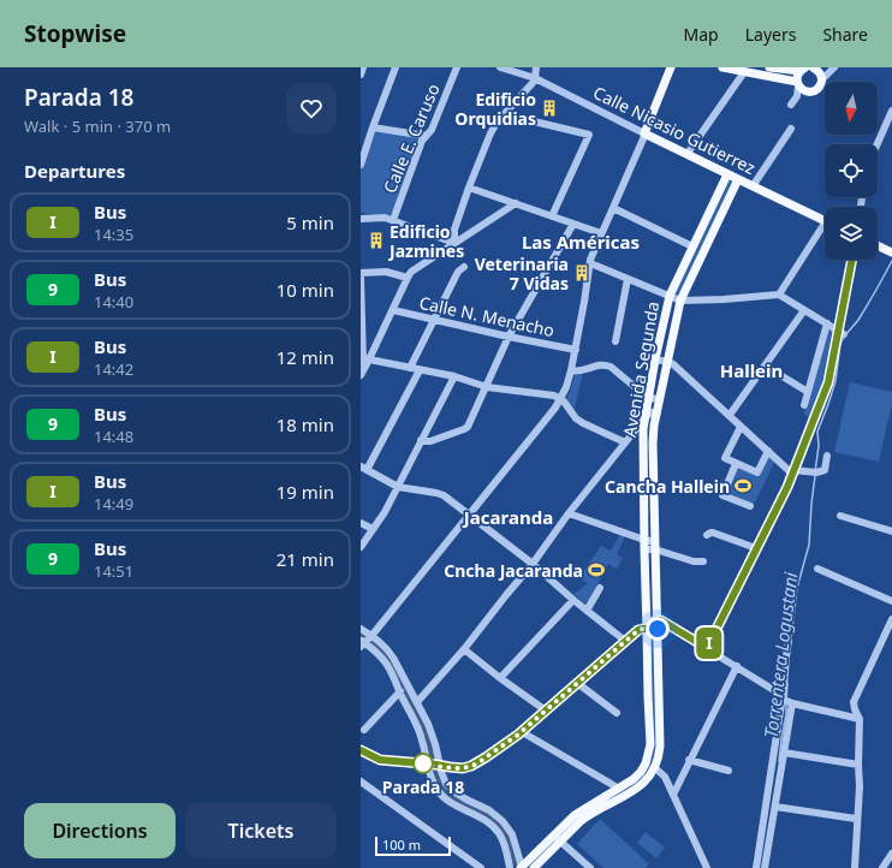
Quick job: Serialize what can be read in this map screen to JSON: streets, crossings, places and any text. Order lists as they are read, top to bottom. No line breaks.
{"streets":{"main road":["Calle Nicasio Gutierrez","Avenida Segunda"],"street":["Calle E. Caruso","Calle N. Menacho"]},"crossings":[["Calle Nicasio Gutierrez","Avenida Segunda"]],"districts":["Las Américas","Hallein","Jacaranda"],"water":["Torrentera Logustani"],"places":{"building":["Edificio Orquidias","Edificio Jazmines","Veterinaria 7 Vidas"],"sports":["Cancha Hallein","Cncha Jacaranda"],"other":["Parada 18"]},"lines":["bus line I"],"scale_bar":"100 m","north":"bottom","page":{"header":"Stopwise","nav":["Map","Layers","Share"],"heading":[["Parada 18","Walk · 5 min · 370 m"],"Departures"],"on_map":"I","list":[{"mark":"I","name":"Bus","note":"14:35","value":"5 min"},{"mark":"9","name":"Bus","note":"14:40","value":"10 min"},{"mark":"I","name":"Bus","note":"14:42","value":"12 min"},{"mark":"9","name":"Bus","note":"14:48","value":"18 min"},{"mark":"I","name":"Bus","note":"14:49","value":"19 min"},{"mark":"9","name":"Bus","note":"14:51","value":"21 min"}],"buttons":["Directions","Tickets"],"scale":"100 m"}}
